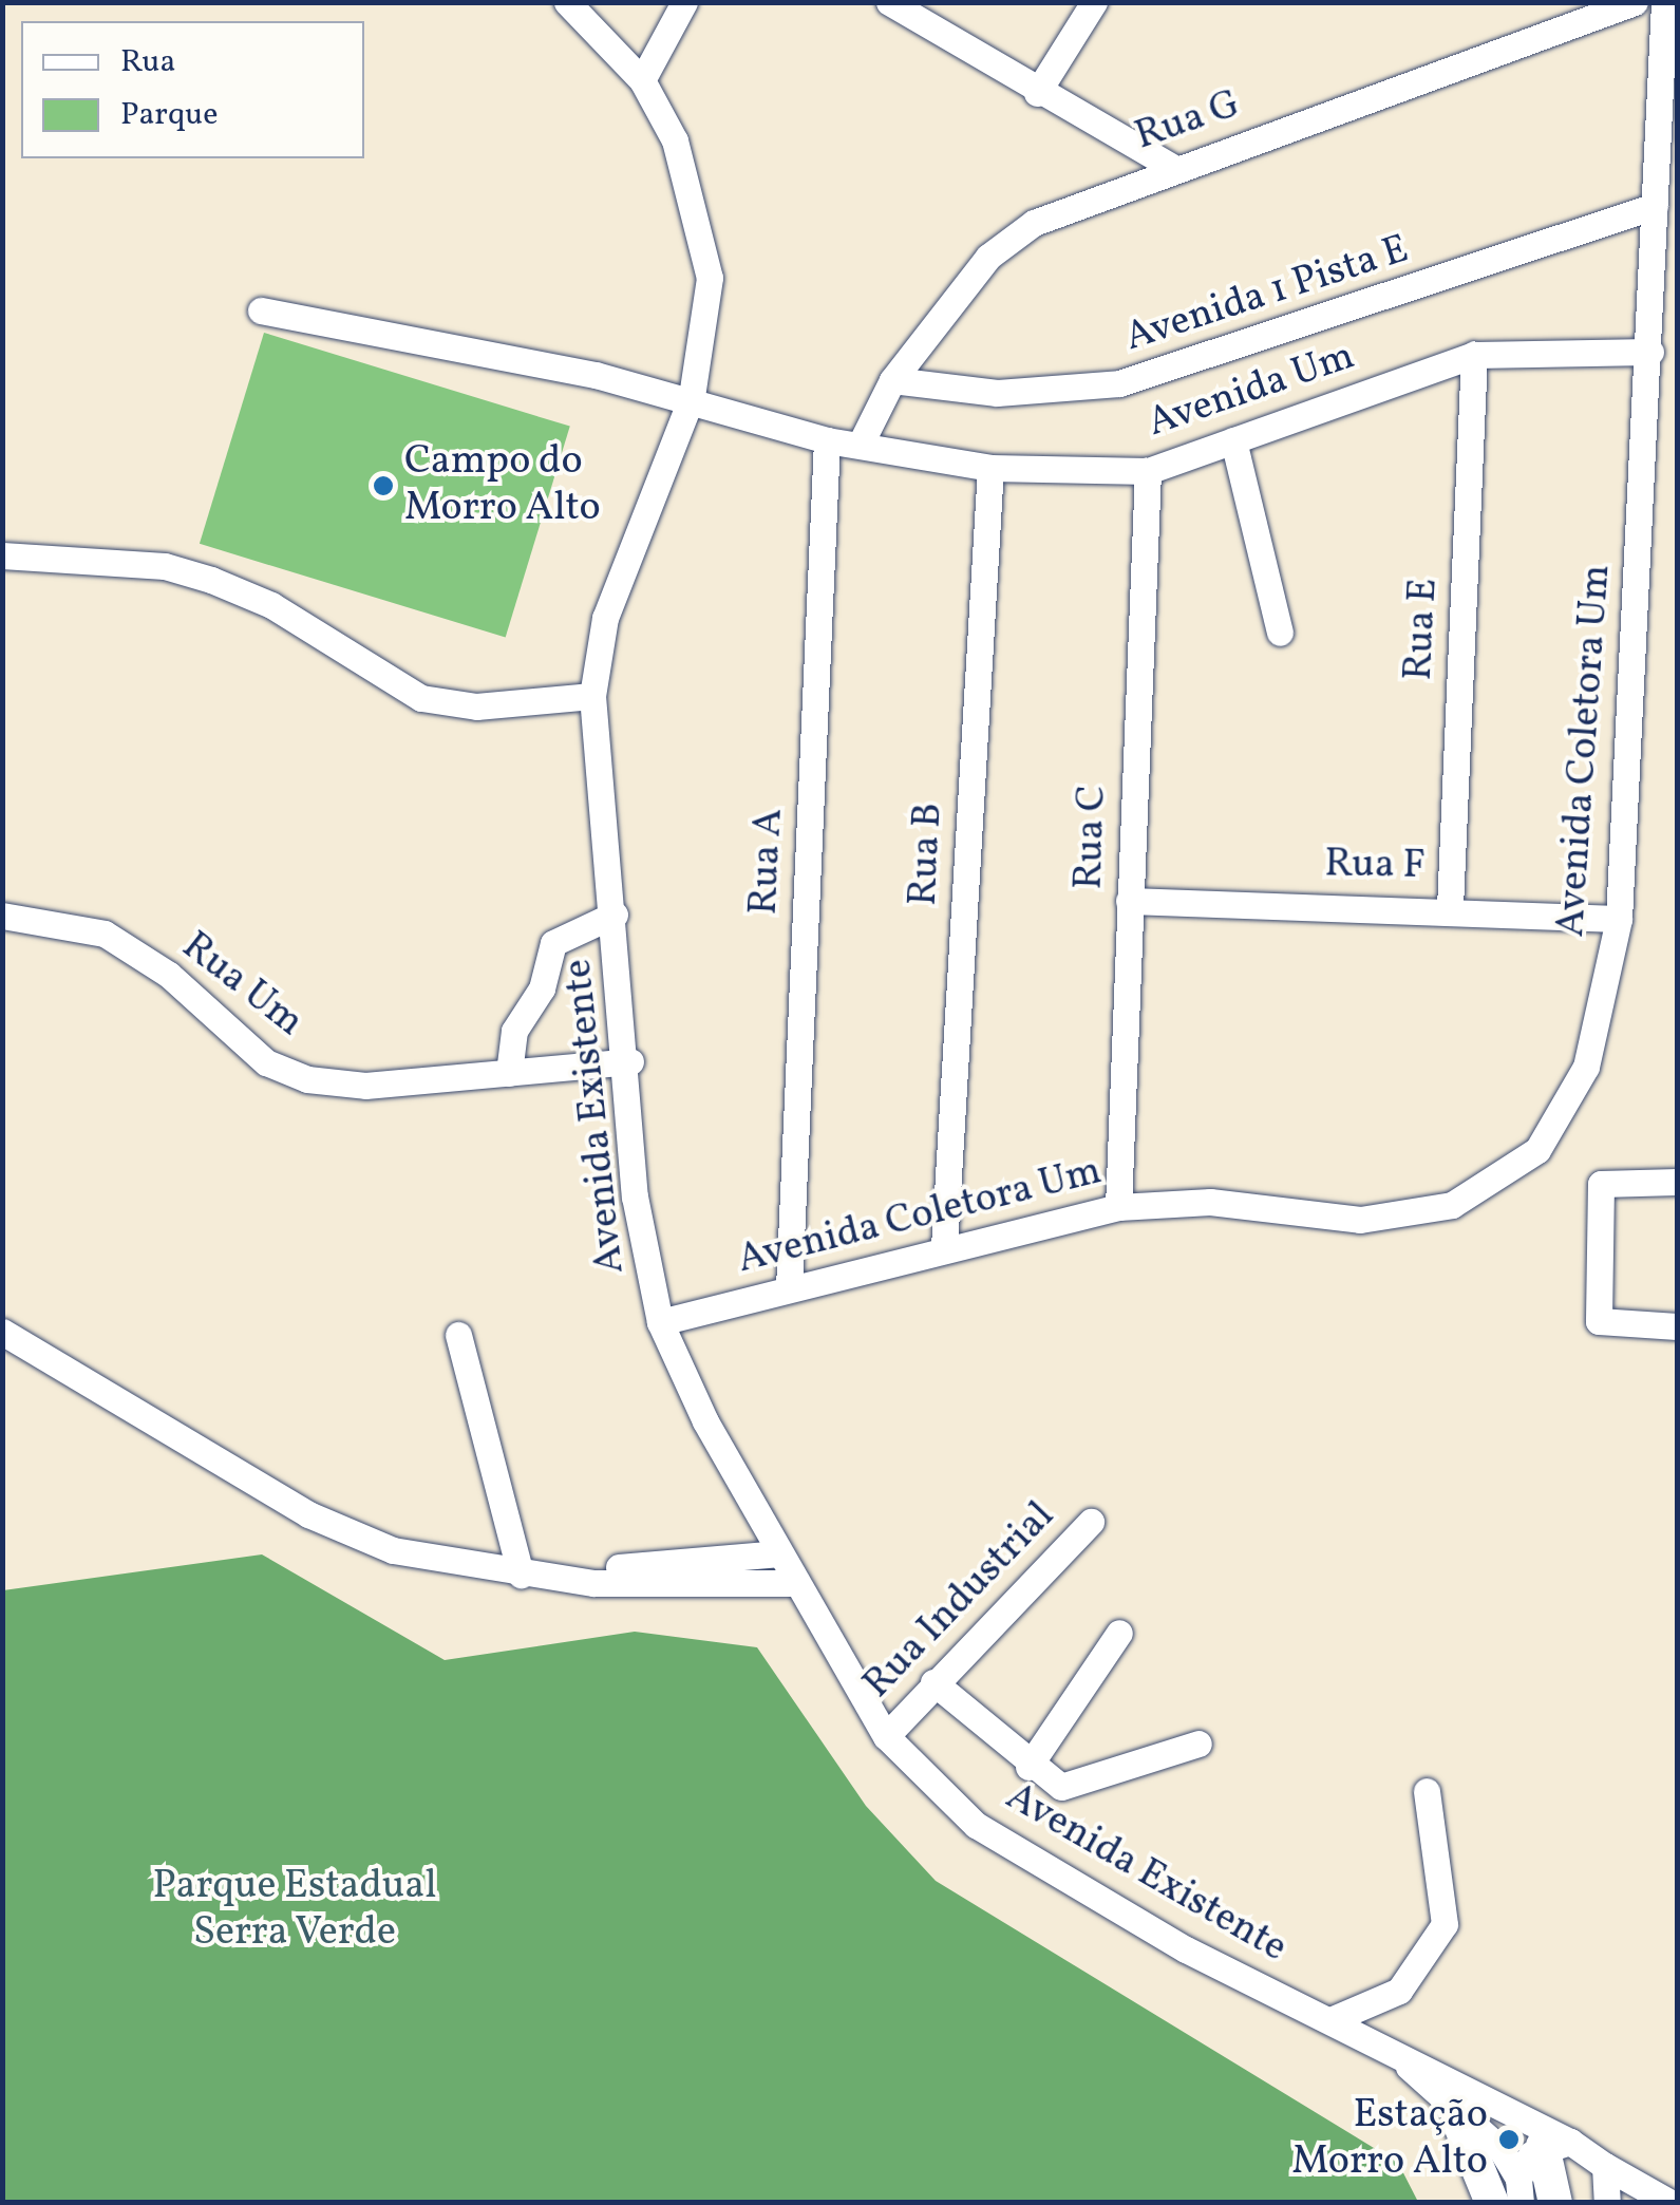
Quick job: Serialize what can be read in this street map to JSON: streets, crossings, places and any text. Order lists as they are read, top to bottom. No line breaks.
{"streets":{"street":["Rua G","Avenida 1 Pista E","Avenida Um","Rua E","Avenida Coletora Um","Rua C","Rua B","Rua A","Rua F","Rua Um","Avenida Existente","Rua Industrial"]},"crossings":[["Rua G","Avenida 1 Pista E"],["Rua G","Avenida Um"],["Avenida 1 Pista E","Avenida Coletora Um"],["Avenida Um","Rua E"],["Avenida Um","Avenida Coletora Um"],["Avenida Um","Rua C"],["Avenida Um","Rua B"],["Avenida Um","Rua A"],["Avenida Um","Avenida Existente"],["Rua E","Rua F"],["Avenida Coletora Um","Rua C"],["Avenida Coletora Um","Rua B"],["Avenida Coletora Um","Rua A"],["Avenida Coletora Um","Rua F"],["Avenida Coletora Um","Avenida Existente"],["Rua C","Rua F"],["Rua Um","Avenida Existente"],["Avenida Existente","Rua Industrial"]],"parks":["Parque Estadual Serra Verde"],"places":["Campo do Morro Alto","Estação Morro Alto"],"legend":["Rua","Parque"]}
